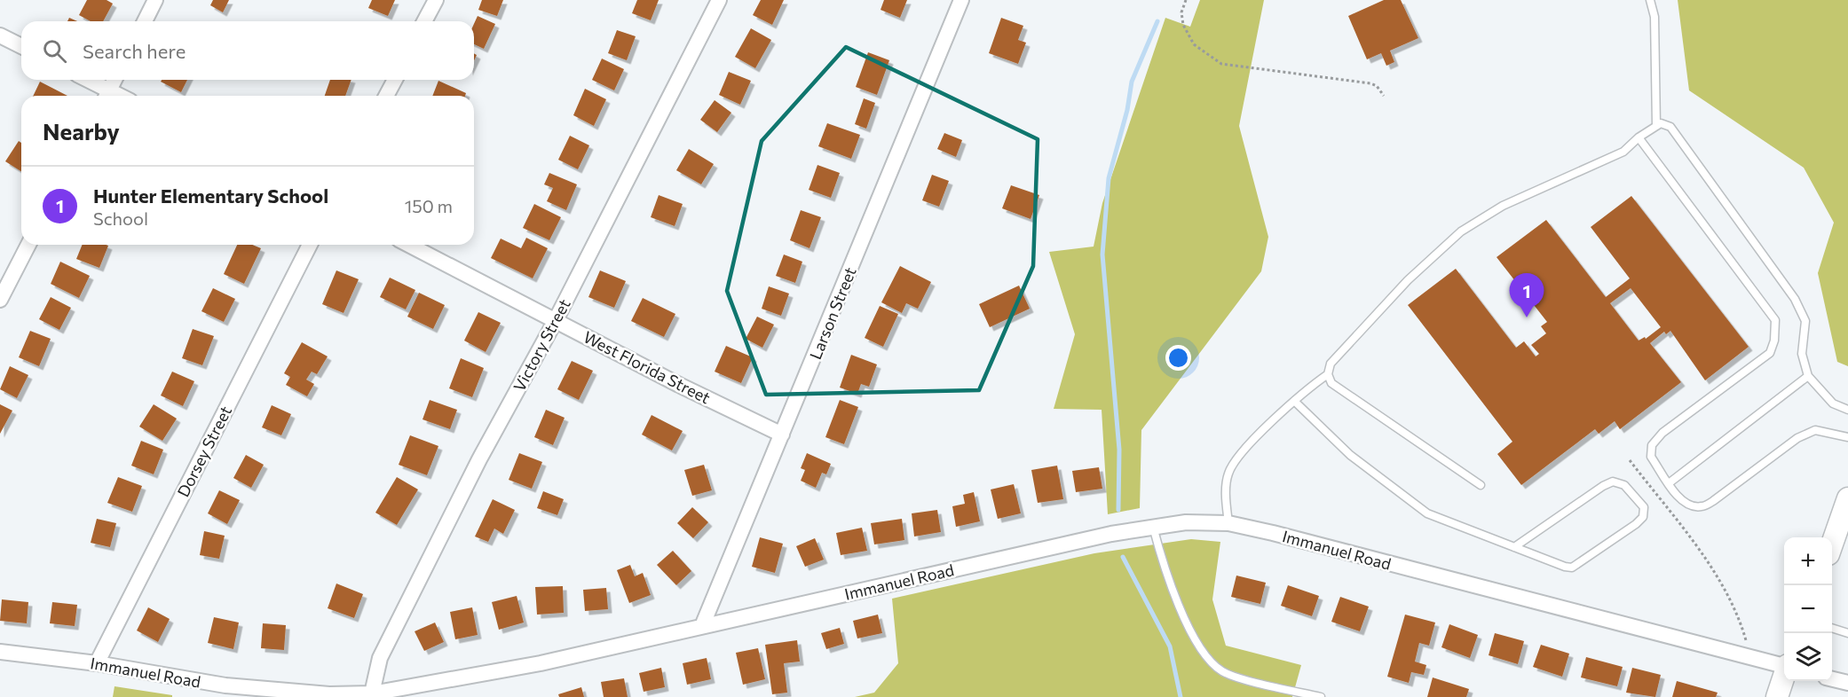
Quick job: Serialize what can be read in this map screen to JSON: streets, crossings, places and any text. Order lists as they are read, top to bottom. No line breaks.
{"streets":{"street":["Larson Street","Victory Street","West Florida Street","Dorsey Street","Immanuel Road"]},"crossings":[["Larson Street","West Florida Street"],["Larson Street","Immanuel Road"],["Victory Street","West Florida Street"],["Victory Street","Immanuel Road"],["Dorsey Street","Immanuel Road"]],"page":{"search":"Search here","heading":"Nearby","list":[{"mark":"1","name":"Hunter Elementary School","note":"School","value":"150 m"}],"pins":"1","map_buttons":["+","−"]}}
